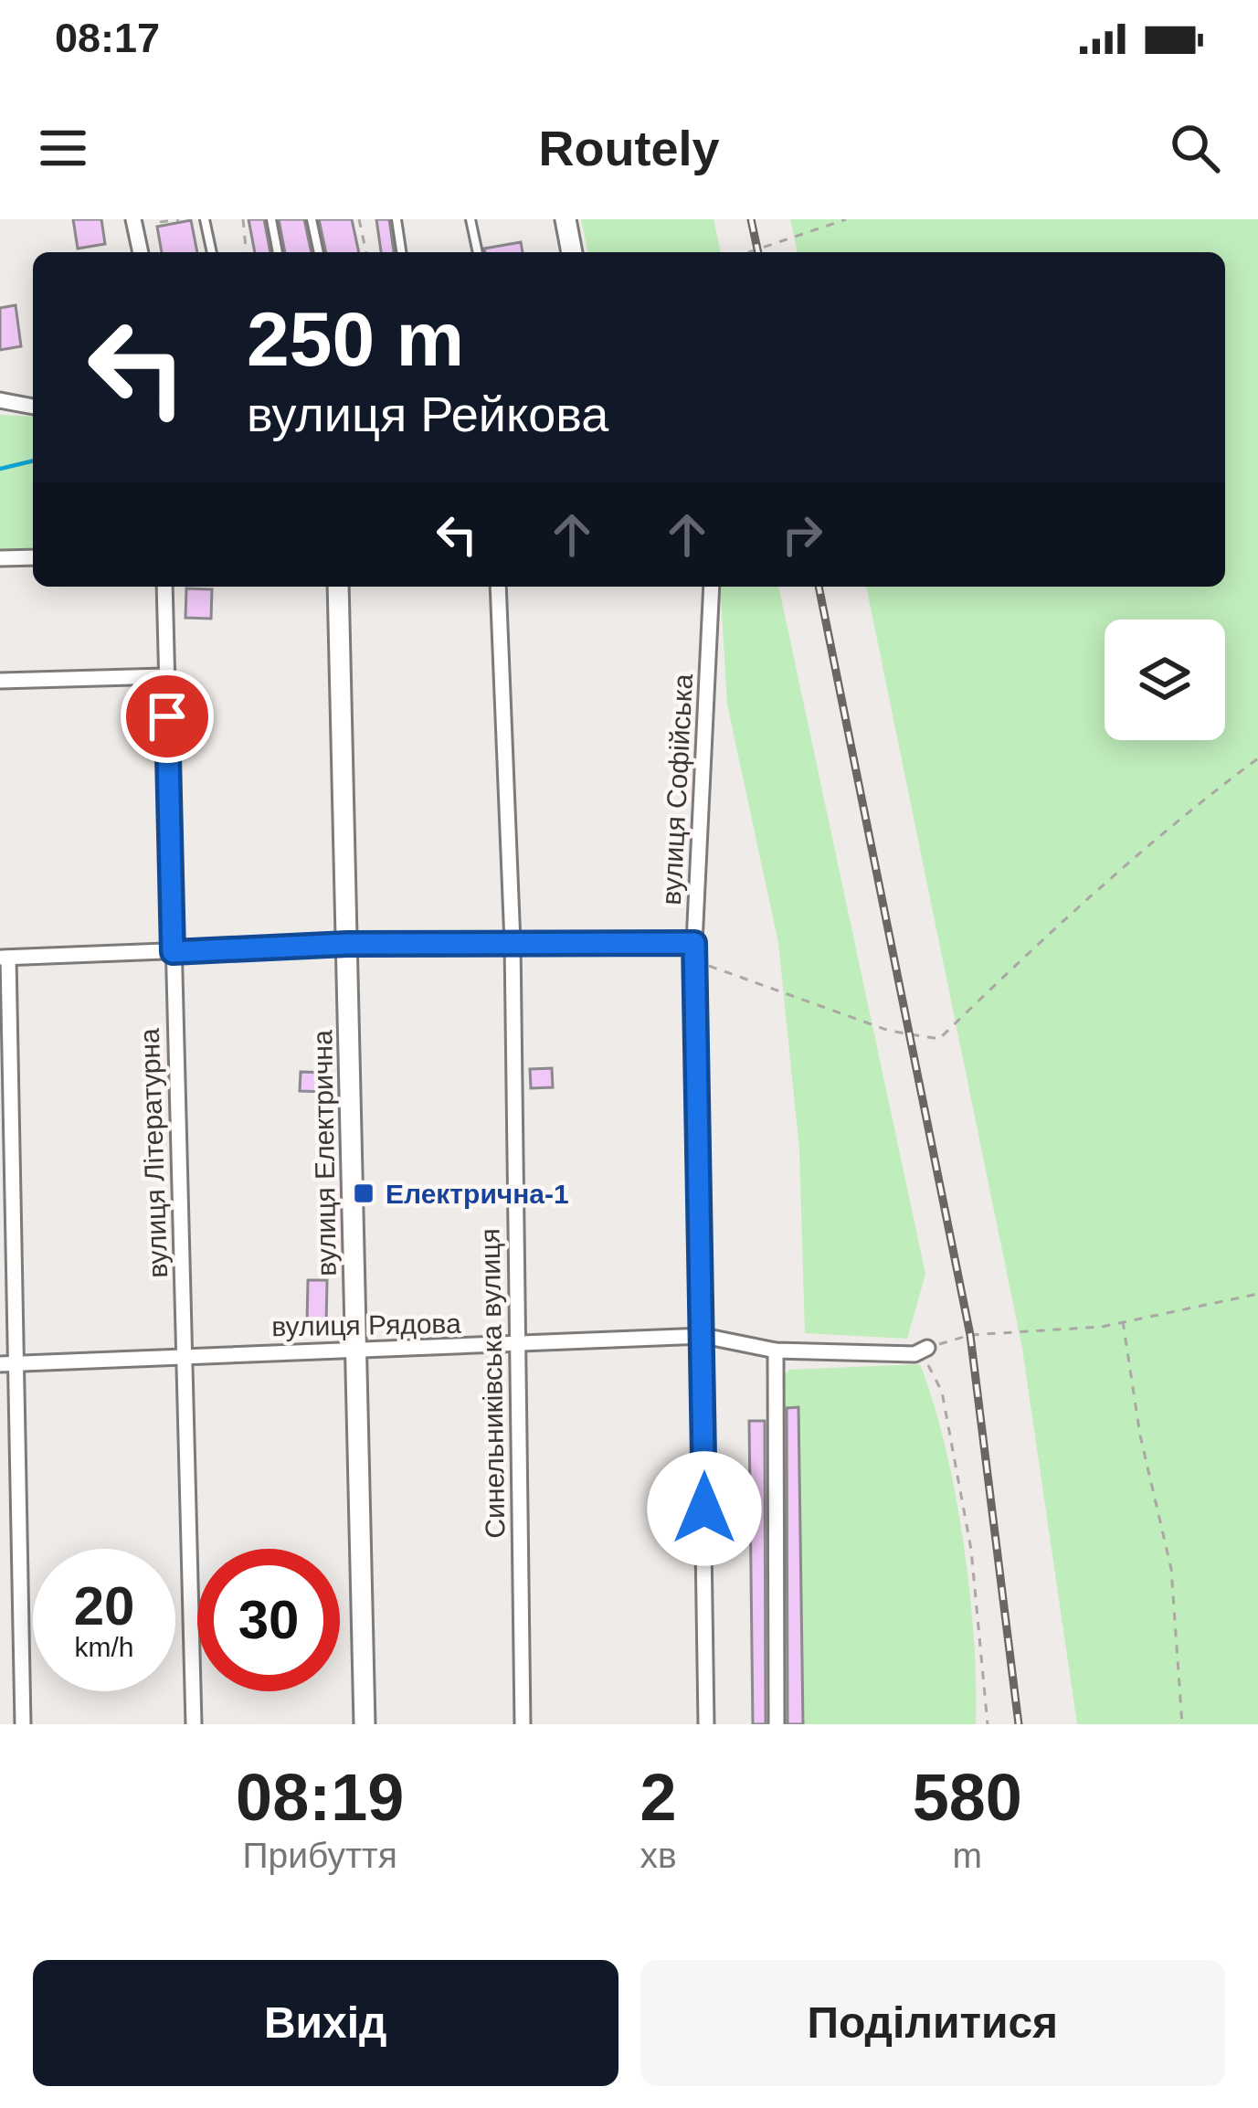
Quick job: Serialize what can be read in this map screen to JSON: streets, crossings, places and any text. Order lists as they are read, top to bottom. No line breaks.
{"streets":{"street":["вулиця Софійська","вулиця Літературна","вулиця Електрична","вулиця Рядова","Синельниківська вулиця"]},"crossings":[["вулиця Софійська","вулиця Рядова"],["вулиця Літературна","вулиця Рядова"],["вулиця Електрична","вулиця Рядова"],["вулиця Рядова","Синельниківська вулиця"]],"places":{"transit":["Електрична-1"]},"page":{"status":"08:17","header":"Routely","turn":["250 m","вулиця Рейкова"],"speed":"20 km/h","limit":"30","eta":["08:19","Прибуття","2","хв","580","m"],"buttons":["Вихід","Поділитися"]}}
